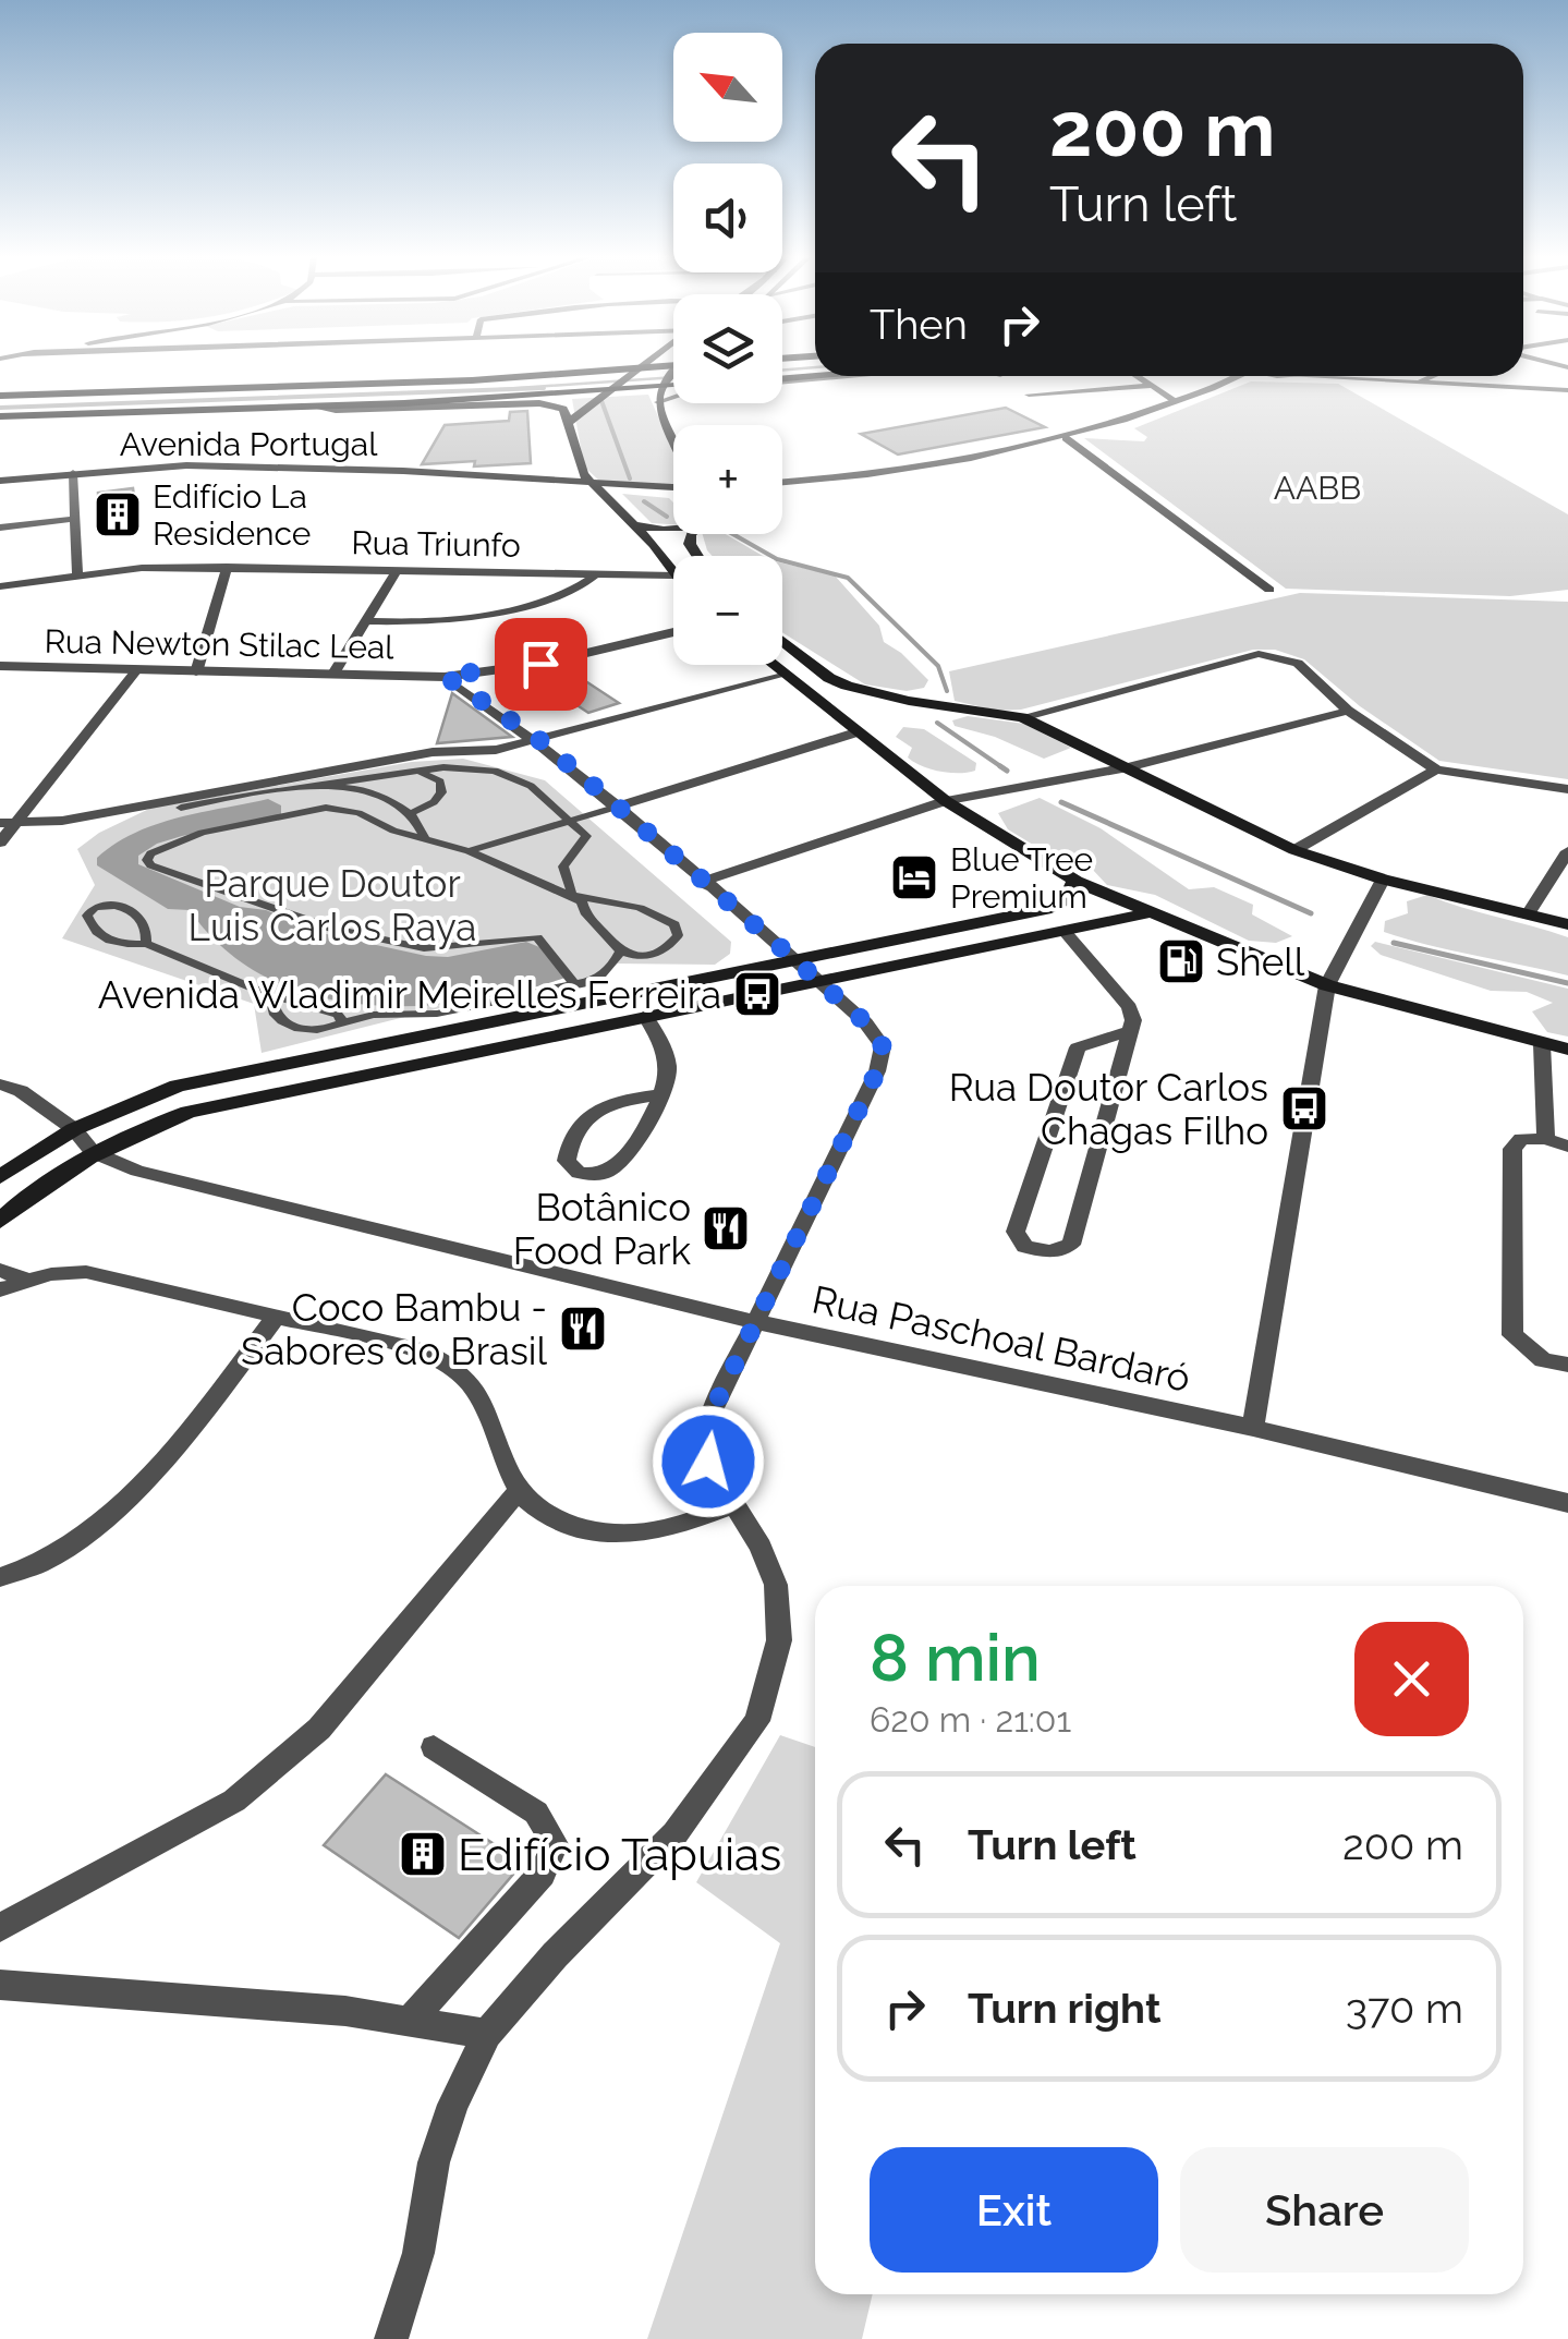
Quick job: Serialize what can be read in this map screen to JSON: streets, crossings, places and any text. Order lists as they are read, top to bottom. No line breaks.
{"streets":{"main road":["Avenida Portugal"],"street":["Rua Triunfo","Rua Newton Stilac Leal","Rua Paschoal Bardaró"]},"parks":["AABB","Parque Doutor Luis Carlos Raya"],"places":{"building":["Edifício La Residence","Edifício Tapuias"],"hotel":["Blue Tree Premium"],"fuel station":["Shell"],"bus stop":["Avenida Wladimir Meirelles Ferreira","Rua Doutor Carlos Chagas Filho"],"restaurant":["Botânico Food Park","Coco Bambu - Sabores do Brasil"]},"north":"top left","page":{"map_buttons":["+","−"],"turn":["200 m","Turn left"],"then":"Then","heading":["8 min","620 m · 21:01"],"list":[{"name":"Turn left","value":"200 m"},{"name":"Turn right","value":"370 m"}],"buttons":["Exit","Share"]}}
